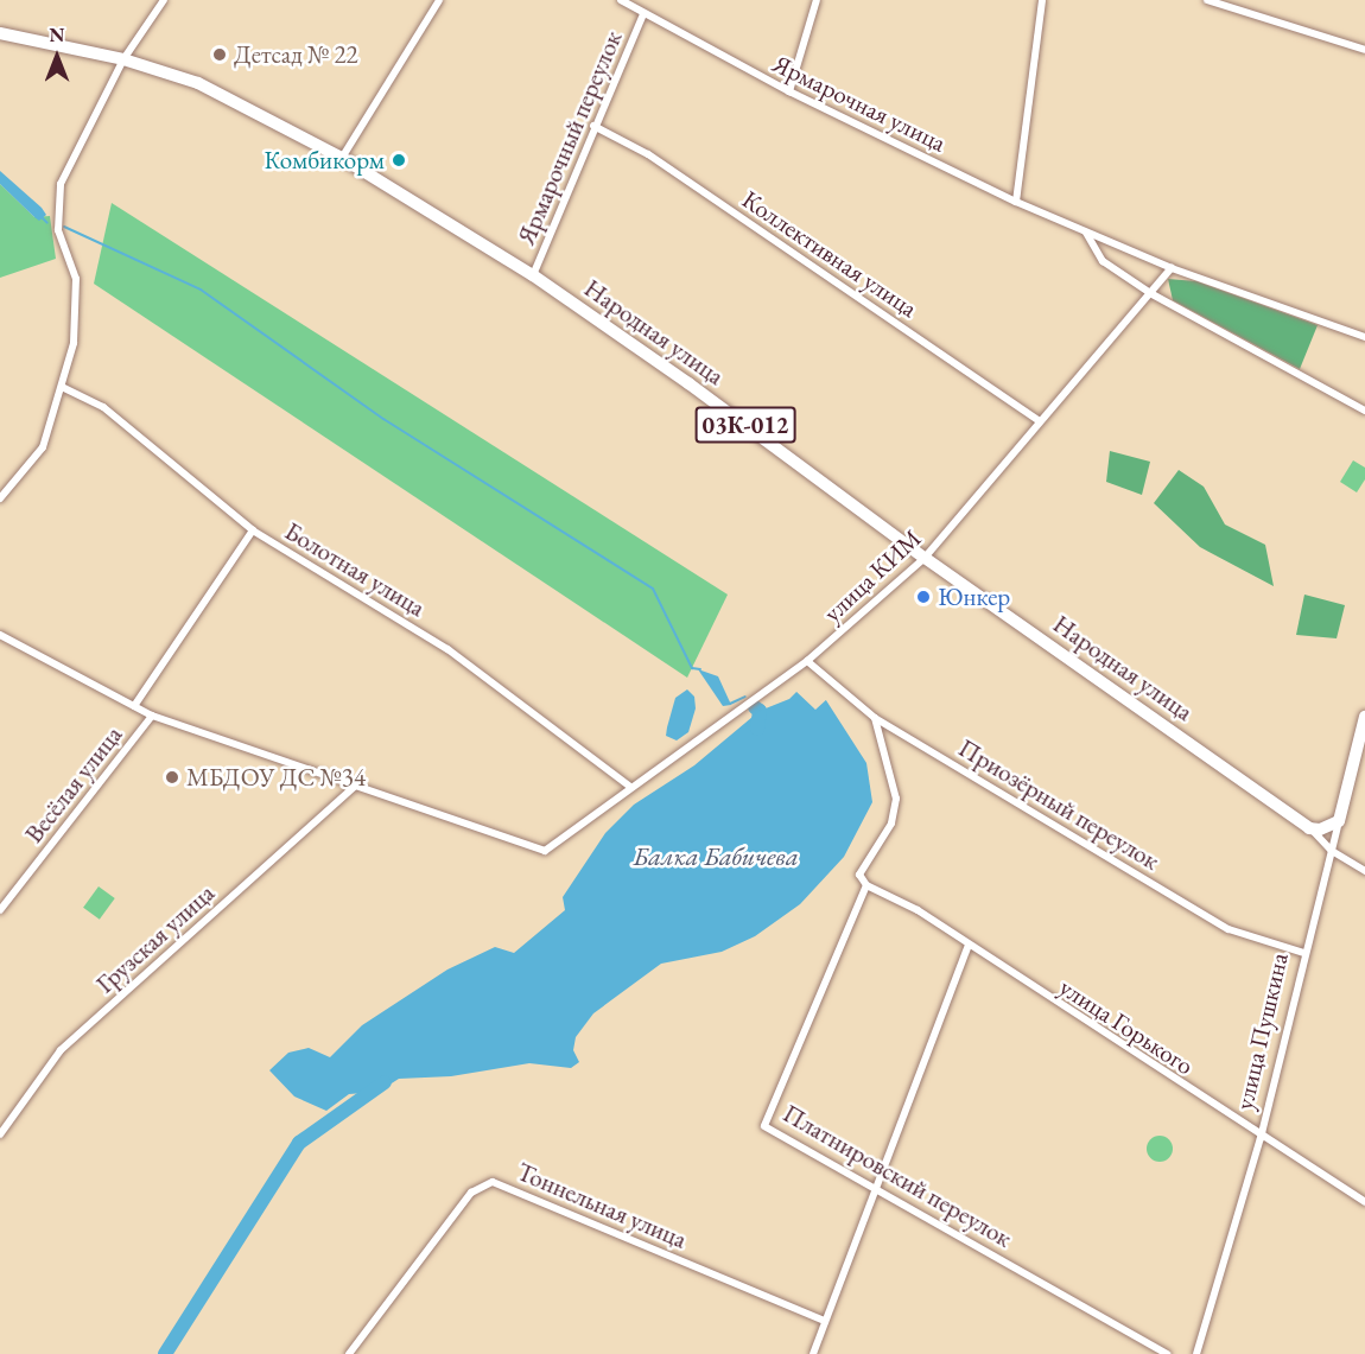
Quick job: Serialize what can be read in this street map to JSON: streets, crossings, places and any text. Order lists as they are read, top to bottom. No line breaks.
{"streets":{"main road":["Народная улица","03К-012","улица Пушкина"],"street":["Ярмарочная улица","Ярмарочный переулок","Коллективная улица","Болотная улица","улица КИМ","Весёлая улица","Приозёрный переулок","Грузская улица","улица Горького","Платнировский переулок","Тоннельная улица"]},"crossings":[["Ярмарочная улица","Ярмарочный переулок"],["Ярмарочная улица","улица КИМ"],["Ярмарочный переулок","Коллективная улица"],["Ярмарочный переулок","Народная улица"],["Коллективная улица","улица КИМ"],["Народная улица","03К-012"],["Народная улица","улица КИМ"],["Болотная улица","улица КИМ"],["Болотная улица","Весёлая улица"],["улица КИМ","Приозёрный переулок"],["улица КИМ","Грузская улица"],["Приозёрный переулок","улица Пушкина"],["Приозёрный переулок","Платнировский переулок"],["улица Горького","улица Пушкина"],["улица Горького","Платнировский переулок"]],"water":["Балка Бабичева"],"places":["Детсад № 22","Комбикорм","Юнкер","МБДОУ ДС №34"],"north":"top"}
